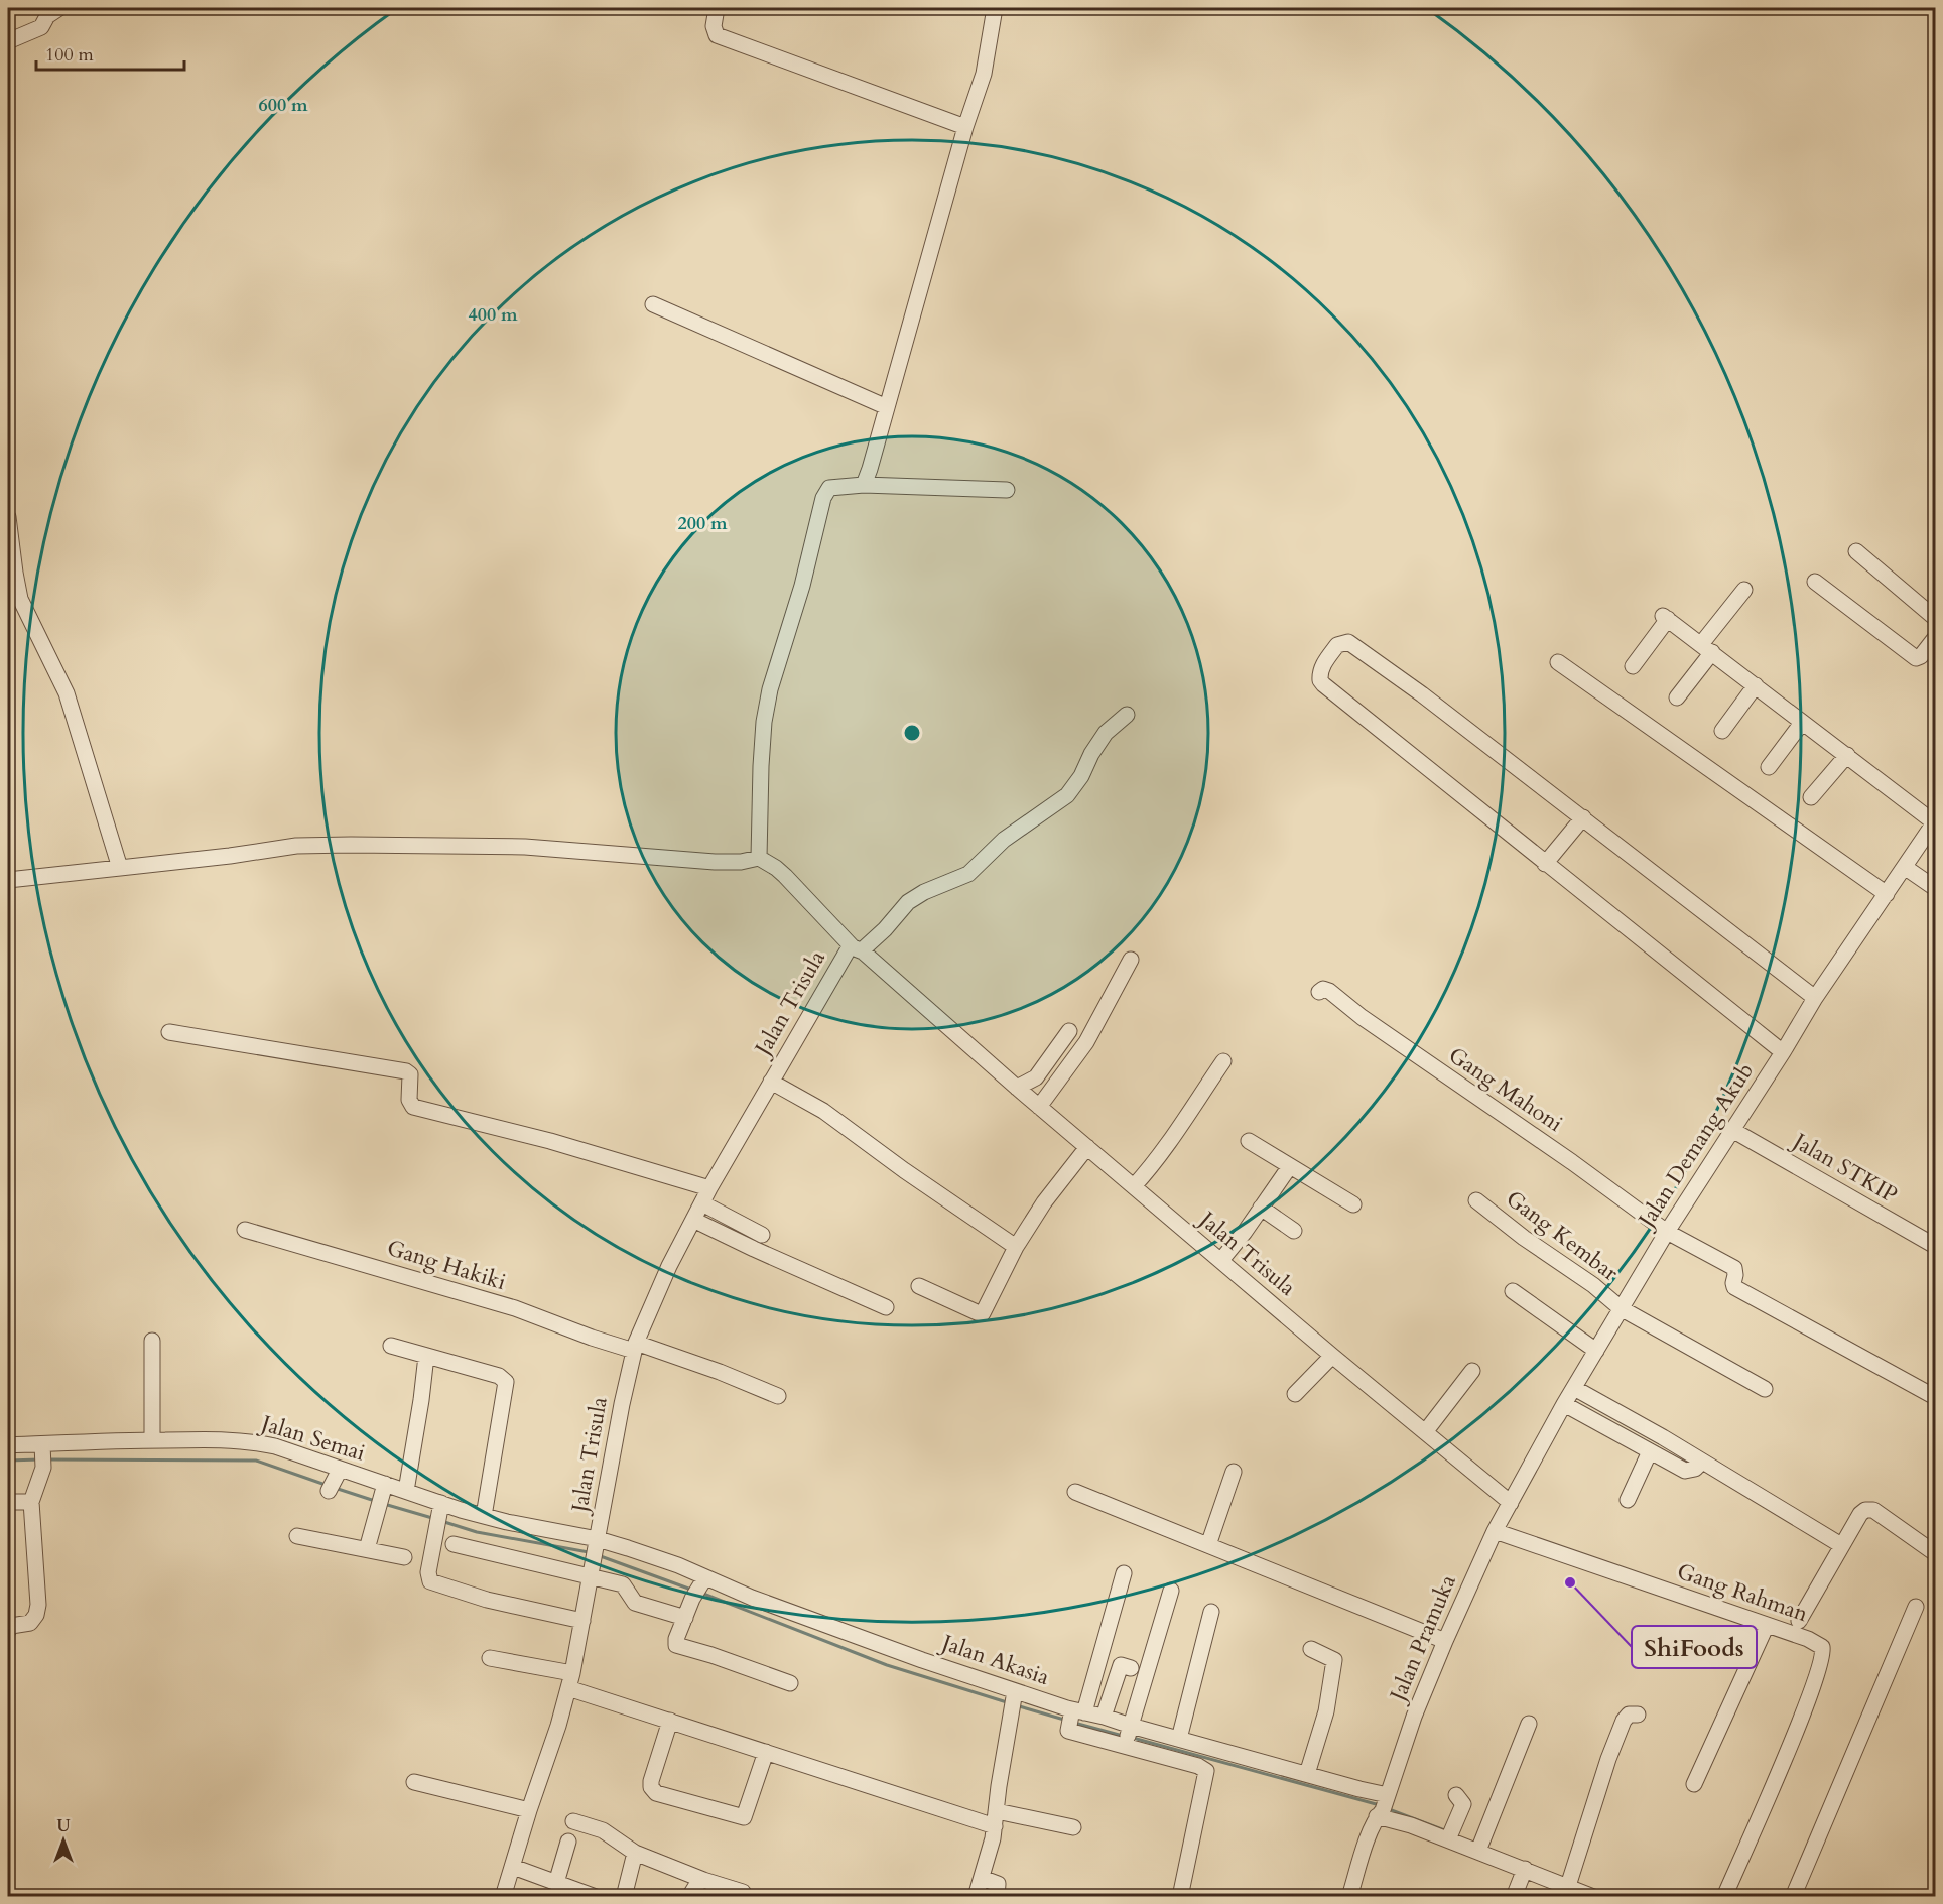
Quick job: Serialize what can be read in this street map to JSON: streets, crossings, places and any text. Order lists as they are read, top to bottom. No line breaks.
{"streets":{"street":["Jalan Trisula","Gang Mahoni","Jalan Demang Akub","Jalan STKIP","Gang Kembar","Gang Hakiki","Jalan Semai","Gang Rahman","Jalan Pramuka","Jalan Akasia"]},"crossings":[["Jalan Trisula","Jalan Demang Akub"],["Jalan Trisula","Gang Hakiki"],["Jalan Trisula","Jalan Semai"],["Jalan Trisula","Jalan Pramuka"],["Jalan Trisula","Jalan Akasia"],["Gang Mahoni","Jalan Demang Akub"],["Jalan Demang Akub","Jalan STKIP"],["Jalan Demang Akub","Gang Kembar"],["Jalan Demang Akub","Jalan Pramuka"],["Jalan Semai","Jalan Akasia"],["Gang Rahman","Jalan Pramuka"],["Jalan Pramuka","Jalan Akasia"]],"places":["ShiFoods"],"scale_bar":"100 m","north":"top","rings":["600 m","400 m","200 m"]}
